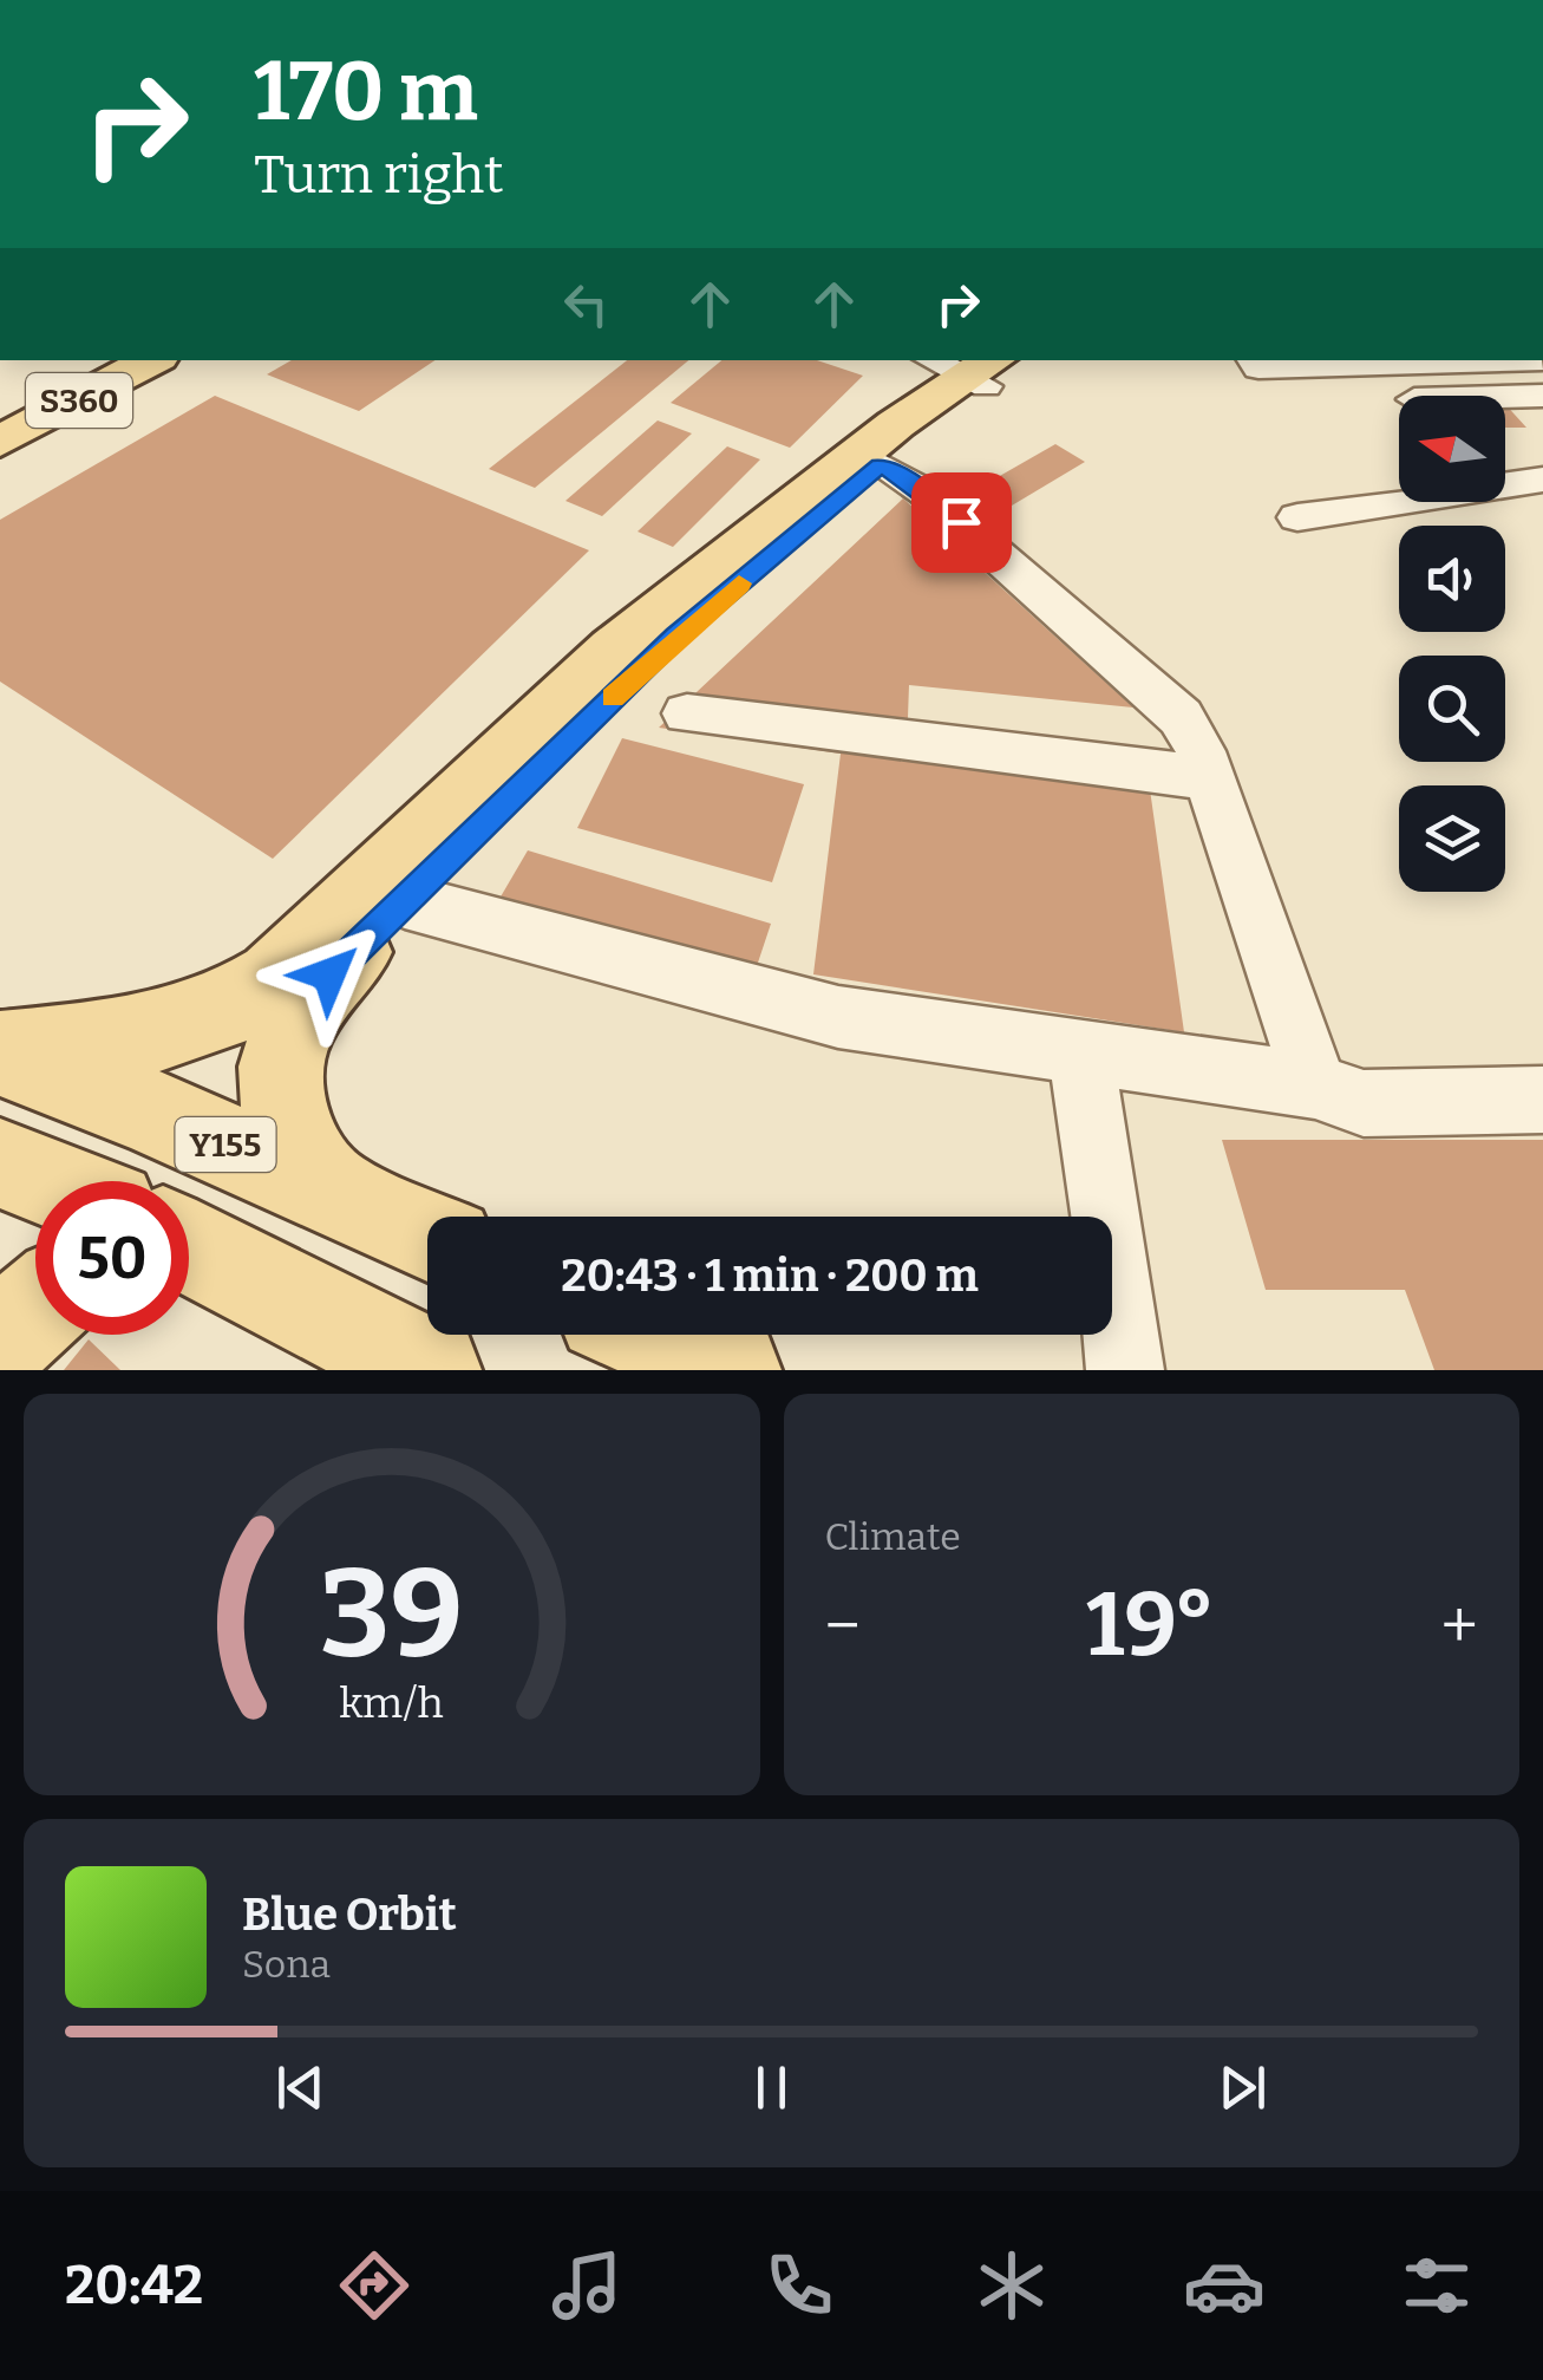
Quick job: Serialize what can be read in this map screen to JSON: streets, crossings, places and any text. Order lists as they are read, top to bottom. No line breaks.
{"streets":{"main road":["S360","Y155"]},"north":"left","page":{"turn":["170 m","Turn right"],"limit":"50","trip":"20:43 · 1 min · 200 m","tile":"Climate","heat":["−","19°","+"],"song":["Blue Orbit","Sona"],"tabs":"20:42","gauge":["39","km/h"]}}
